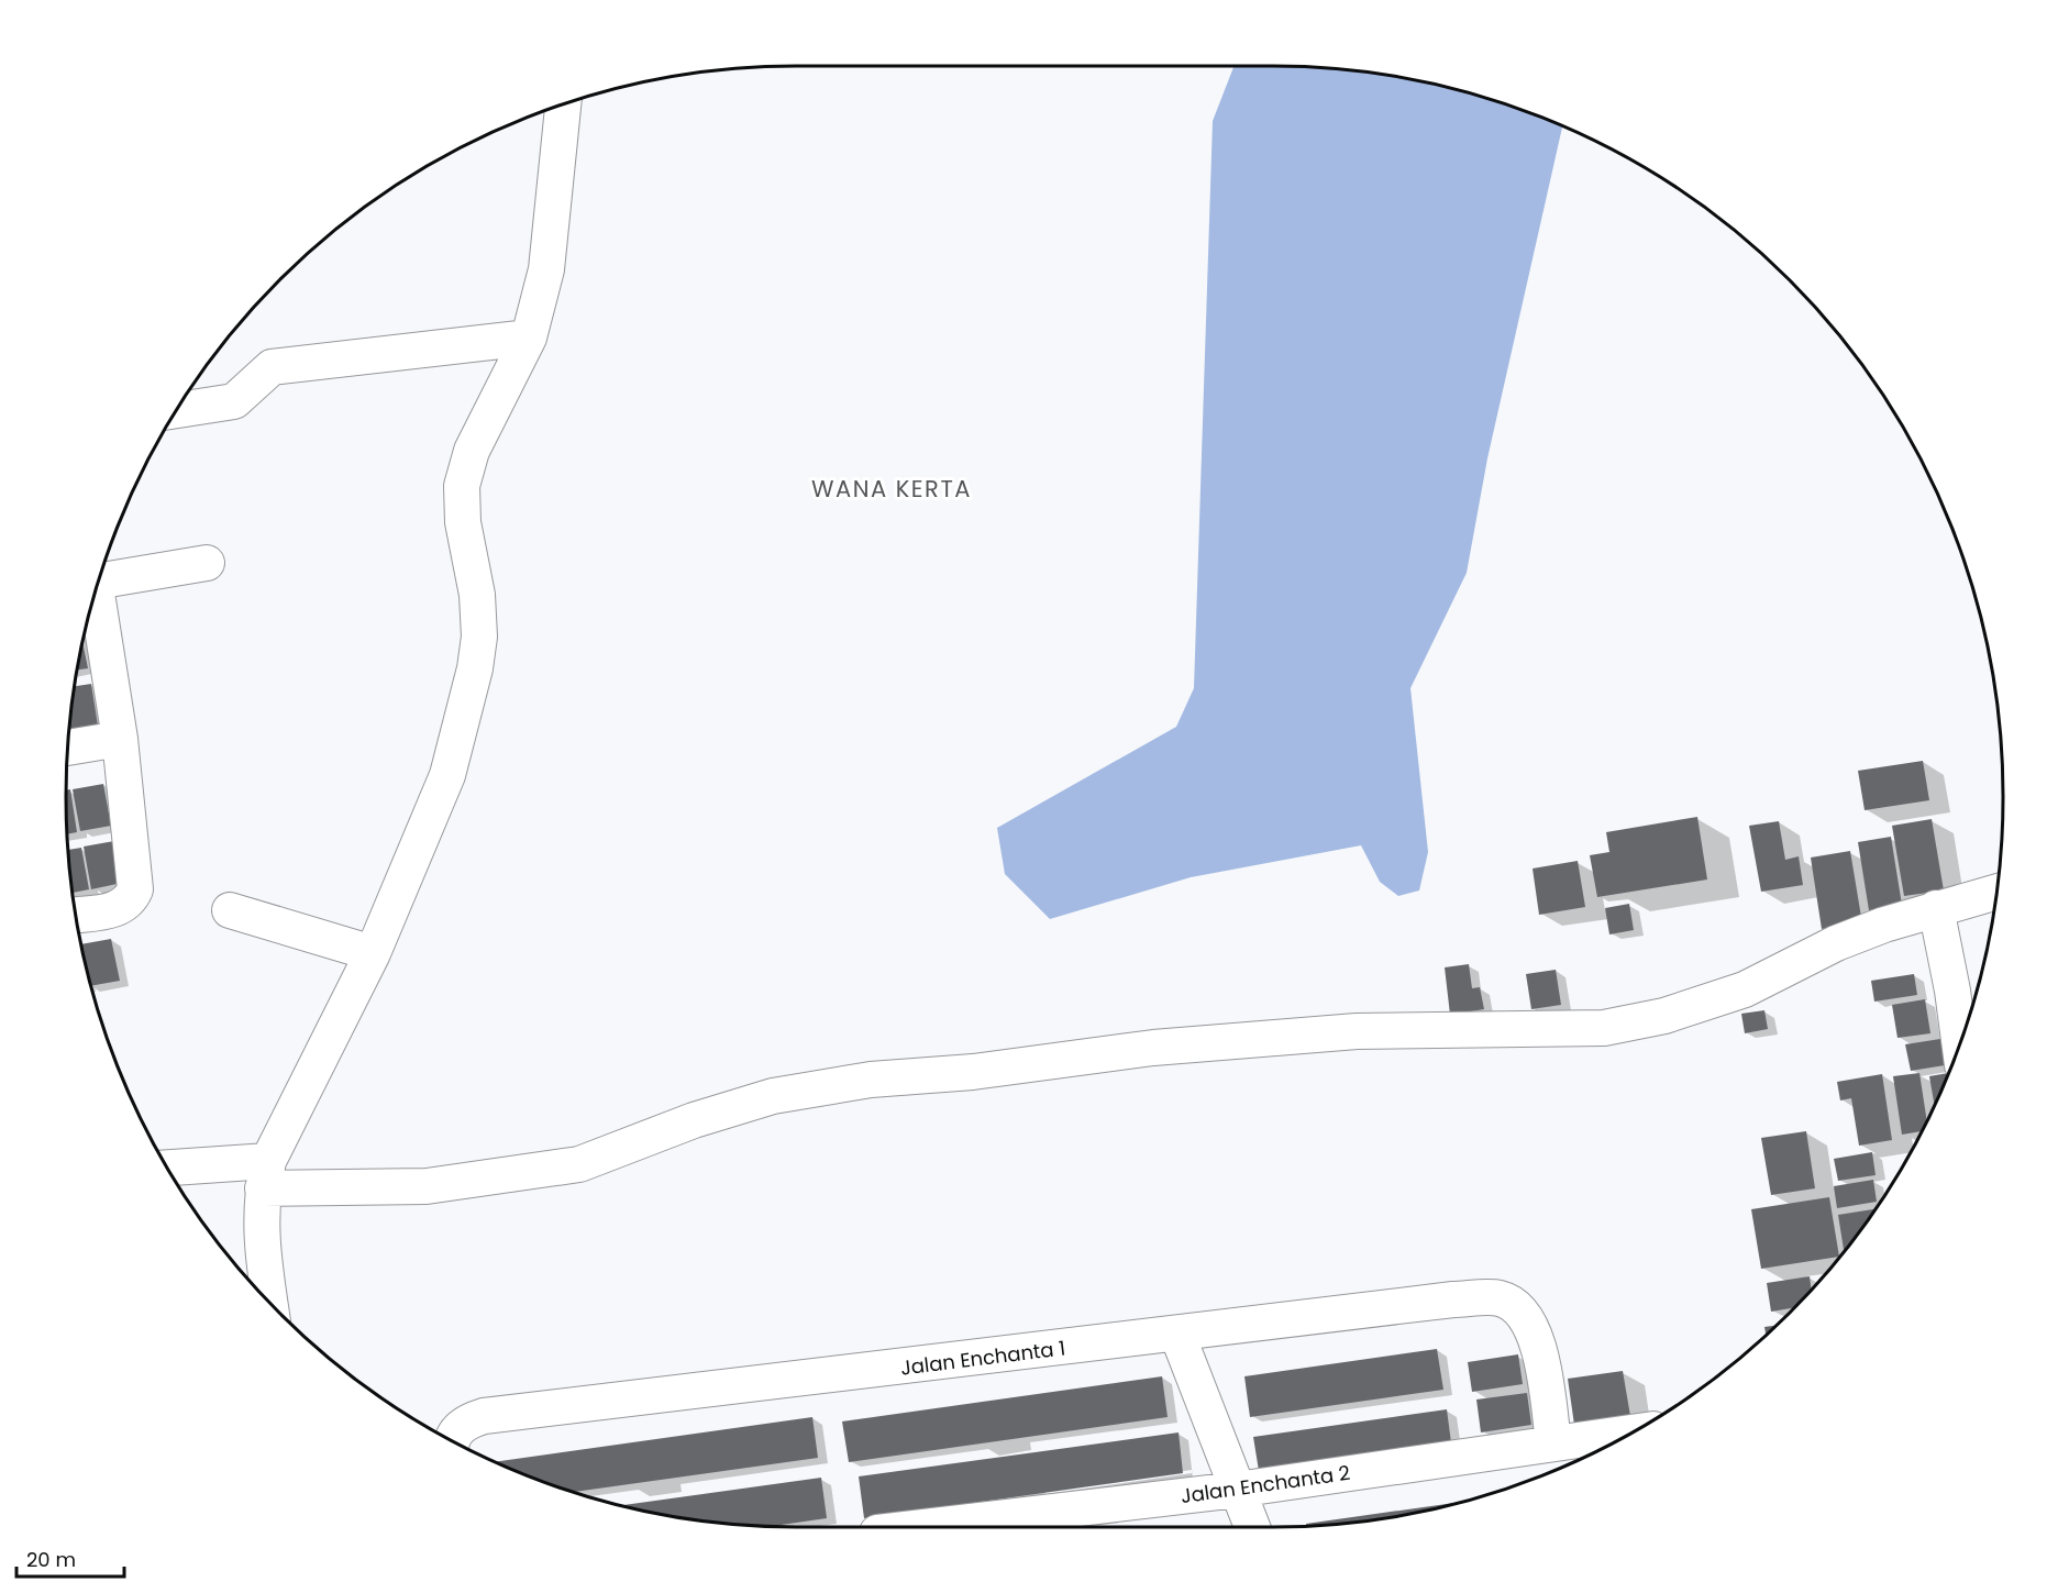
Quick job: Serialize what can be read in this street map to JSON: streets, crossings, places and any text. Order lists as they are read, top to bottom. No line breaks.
{"streets":{"street":["Jalan Enchanta 1","Jalan Enchanta 2"]},"crossings":[["Jalan Enchanta 1","Jalan Enchanta 2"]],"districts":["WANA KERTA"],"scale_bar":"20 m"}
